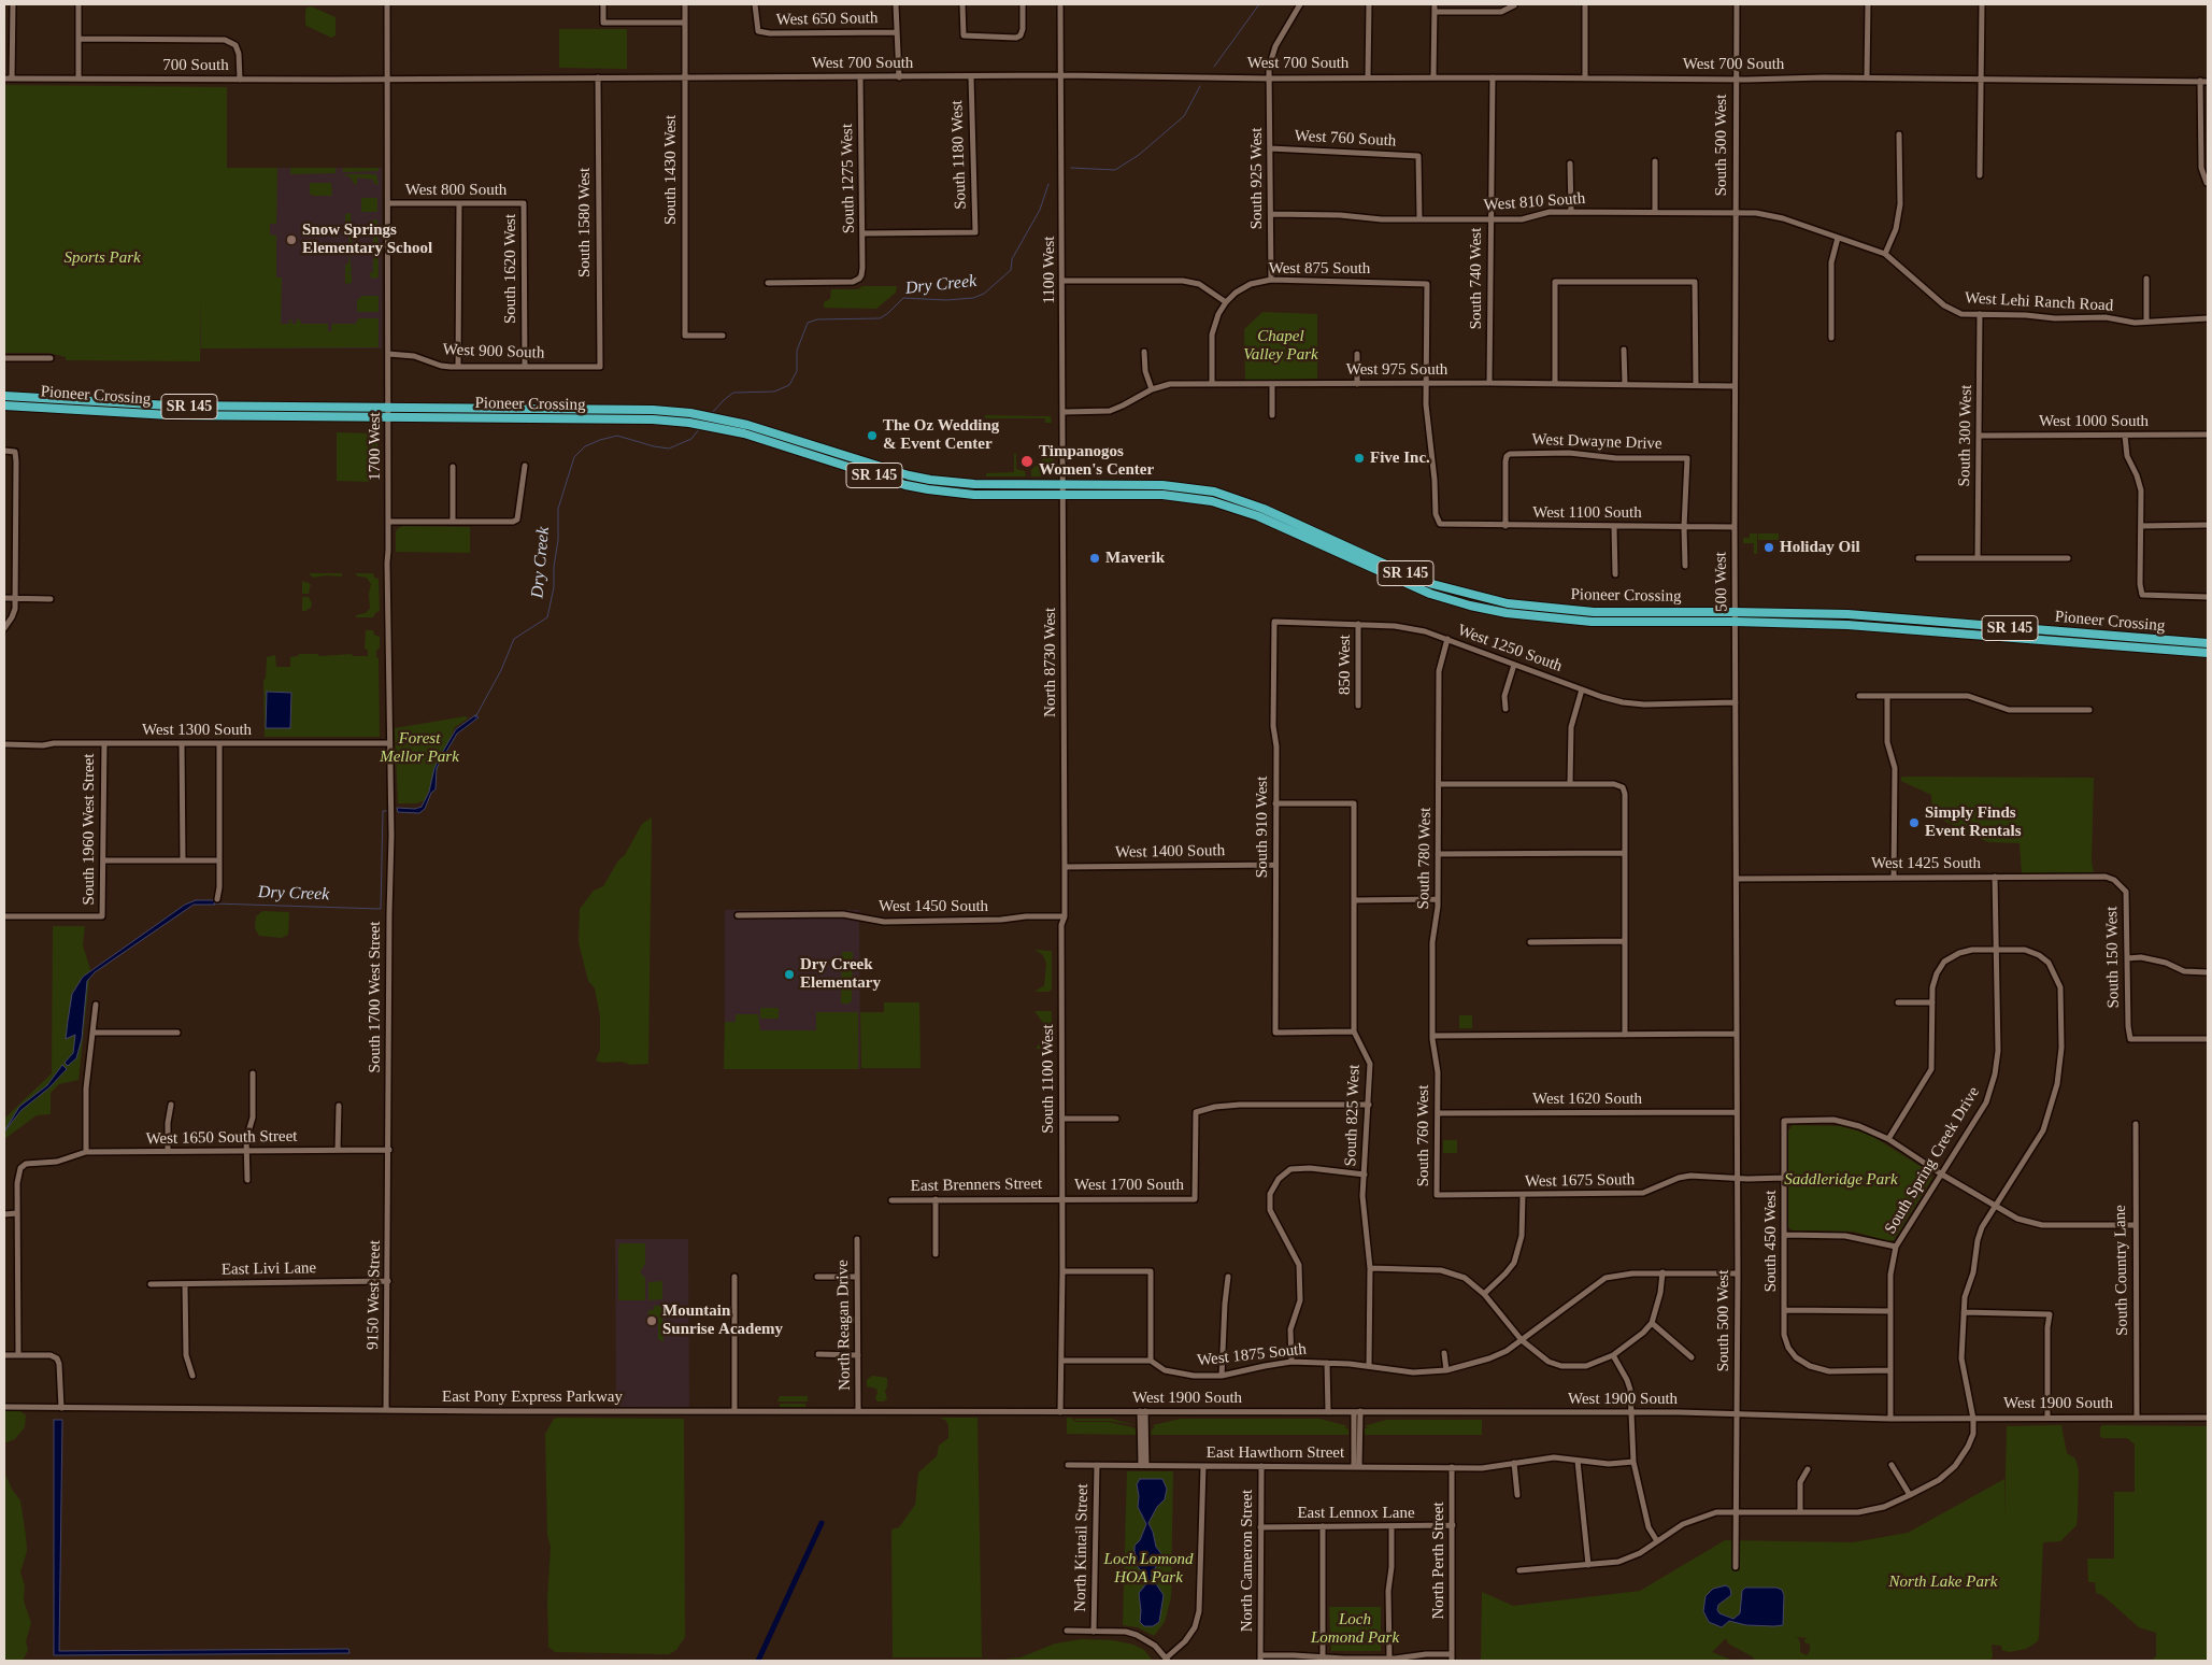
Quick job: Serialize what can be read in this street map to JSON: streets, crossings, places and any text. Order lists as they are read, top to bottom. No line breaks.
{"streets":{"highway":["Pioneer Crossing","SR 145"],"street":["West 650 South","West 700 South","700 South","West 760 South","South 500 West","South 1180 West","South 1430 West","South 1275 West","South 925 West","West 800 South","West 810 South","South 1580 West","South 1620 West","West 875 South","1100 West","South 740 West","West Lehi Ranch Road","West 900 South","West 975 South","West 1000 South","South 300 West","West Dwayne Drive","1700 West","West 1100 South","500 West","West 1250 South","North 8730 West","850 West","West 1300 South","South 910 West","South 1960 West Street","West 1400 South","South 780 West","West 1425 South","West 1450 South","South 150 West","South 1700 West Street","South 1100 West","West 1620 South","South 825 West","South 760 West","West 1650 South Street","South Spring Creek Drive","West 1675 South","East Brenners Street","West 1700 South","South 450 West","East Livi Lane","South Country Lane","9150 West Street","North Reagan Drive","West 1875 South","East Pony Express Parkway","West 1900 South","East Hawthorn Street","East Lennox Lane","North Kintail Street","North Cameron Street","North Perth Street"]},"crossings":[["West 700 South","700 South"],["West 700 South","South 500 West"],["West 700 South","South 1180 West"],["West 700 South","South 1430 West"],["West 700 South","South 1275 West"],["West 700 South","South 925 West"],["West 700 South","South 1580 West"],["West 700 South","1100 West"],["West 700 South","South 740 West"],["West 700 South","1700 West"],["700 South","1700 West"],["West 760 South","South 925 West"],["West 760 South","West 810 South"],["South 500 West","West 810 South"],["South 500 West","West Lehi Ranch Road"],["South 500 West","500 West"],["South 500 West","West 1620 South"],["South 500 West","West 1675 South"],["South 500 West","West 1875 South"],["South 500 West","West 1900 South"],["South 1180 West","South 1275 West"],["South 925 West","West 810 South"],["South 925 West","West 875 South"],["West 800 South","South 1620 West"],["West 800 South","1700 West"],["West 810 South","South 740 West"],["West 810 South","West Lehi Ranch Road"],["West 810 South","500 West"],["South 1580 West","West 900 South"],["South 1620 West","West 900 South"],["West 875 South","West 975 South"],["West 875 South","West 1100 South"],["1100 West","West 975 South"],["1100 West","Pioneer Crossing"],["1100 West","North 8730 West"],["South 740 West","West 975 South"],["West Lehi Ranch Road","South 300 West"],["West Lehi Ranch Road","500 West"],["West 900 South","1700 West"],["West 975 South","West 1100 South"],["West 975 South","500 West"],["Pioneer Crossing","1700 West"],["Pioneer Crossing","500 West"],["West 1000 South","South 300 West"],["West Dwayne Drive","West 1100 South"],["1700 West","West 1300 South"],["1700 West","South 1700 West Street"],["West 1100 South","500 West"],["500 West","West 1250 South"],["500 West","West 1425 South"],["West 1250 South","850 West"],["West 1250 South","South 910 West"],["West 1250 South","South 780 West"],["North 8730 West","South 1100 West"],["West 1300 South","South 1960 West Street"],["South 910 West","West 1400 South"],["South 910 West","South 825 West"],["West 1400 South","South 1100 West"],["South 780 West","South 760 West"],["West 1425 South","South 150 West"],["West 1425 South","South Spring Creek Drive"],["West 1450 South","South 1100 West"],["South 1700 West Street","West 1650 South Street"],["South 1700 West Street","9150 West Street"],["South 1100 West","East Brenners Street"],["South 1100 West","West 1700 South"],["South 1100 West","West 1875 South"],["South 1100 West","East Pony Express Parkway"],["South 1100 West","West 1900 South"],["West 1620 South","South 760 West"],["South 825 West","West 1700 South"],["South 825 West","West 1875 South"],["South 760 West","West 1675 South"],["South Spring Creek Drive","South 450 West"],["South Spring Creek Drive","West 1900 South"],["West 1675 South","South 450 West"],["East Brenners Street","West 1700 South"],["East Livi Lane","9150 West Street"],["South Country Lane","West 1900 South"],["9150 West Street","East Pony Express Parkway"],["North Reagan Drive","East Pony Express Parkway"],["East Pony Express Parkway","West 1900 South"],["East Hawthorn Street","North Kintail Street"],["East Hawthorn Street","North Cameron Street"],["East Hawthorn Street","North Perth Street"],["East Lennox Lane","North Cameron Street"],["East Lennox Lane","North Perth Street"]],"water":["Dry Creek"],"parks":["Sports Park","Chapel Valley Park","Forest Mellor Park","Saddleridge Park","Loch Lomond HOA Park","North Lake Park","Loch Lomond Park"],"places":["Snow Springs Elementary School","The Oz Wedding & Event Center","Five Inc.","Timpanogos Women's Center","Holiday Oil","Maverik","Simply Finds Event Rentals","Dry Creek Elementary","Mountain Sunrise Academy"]}
